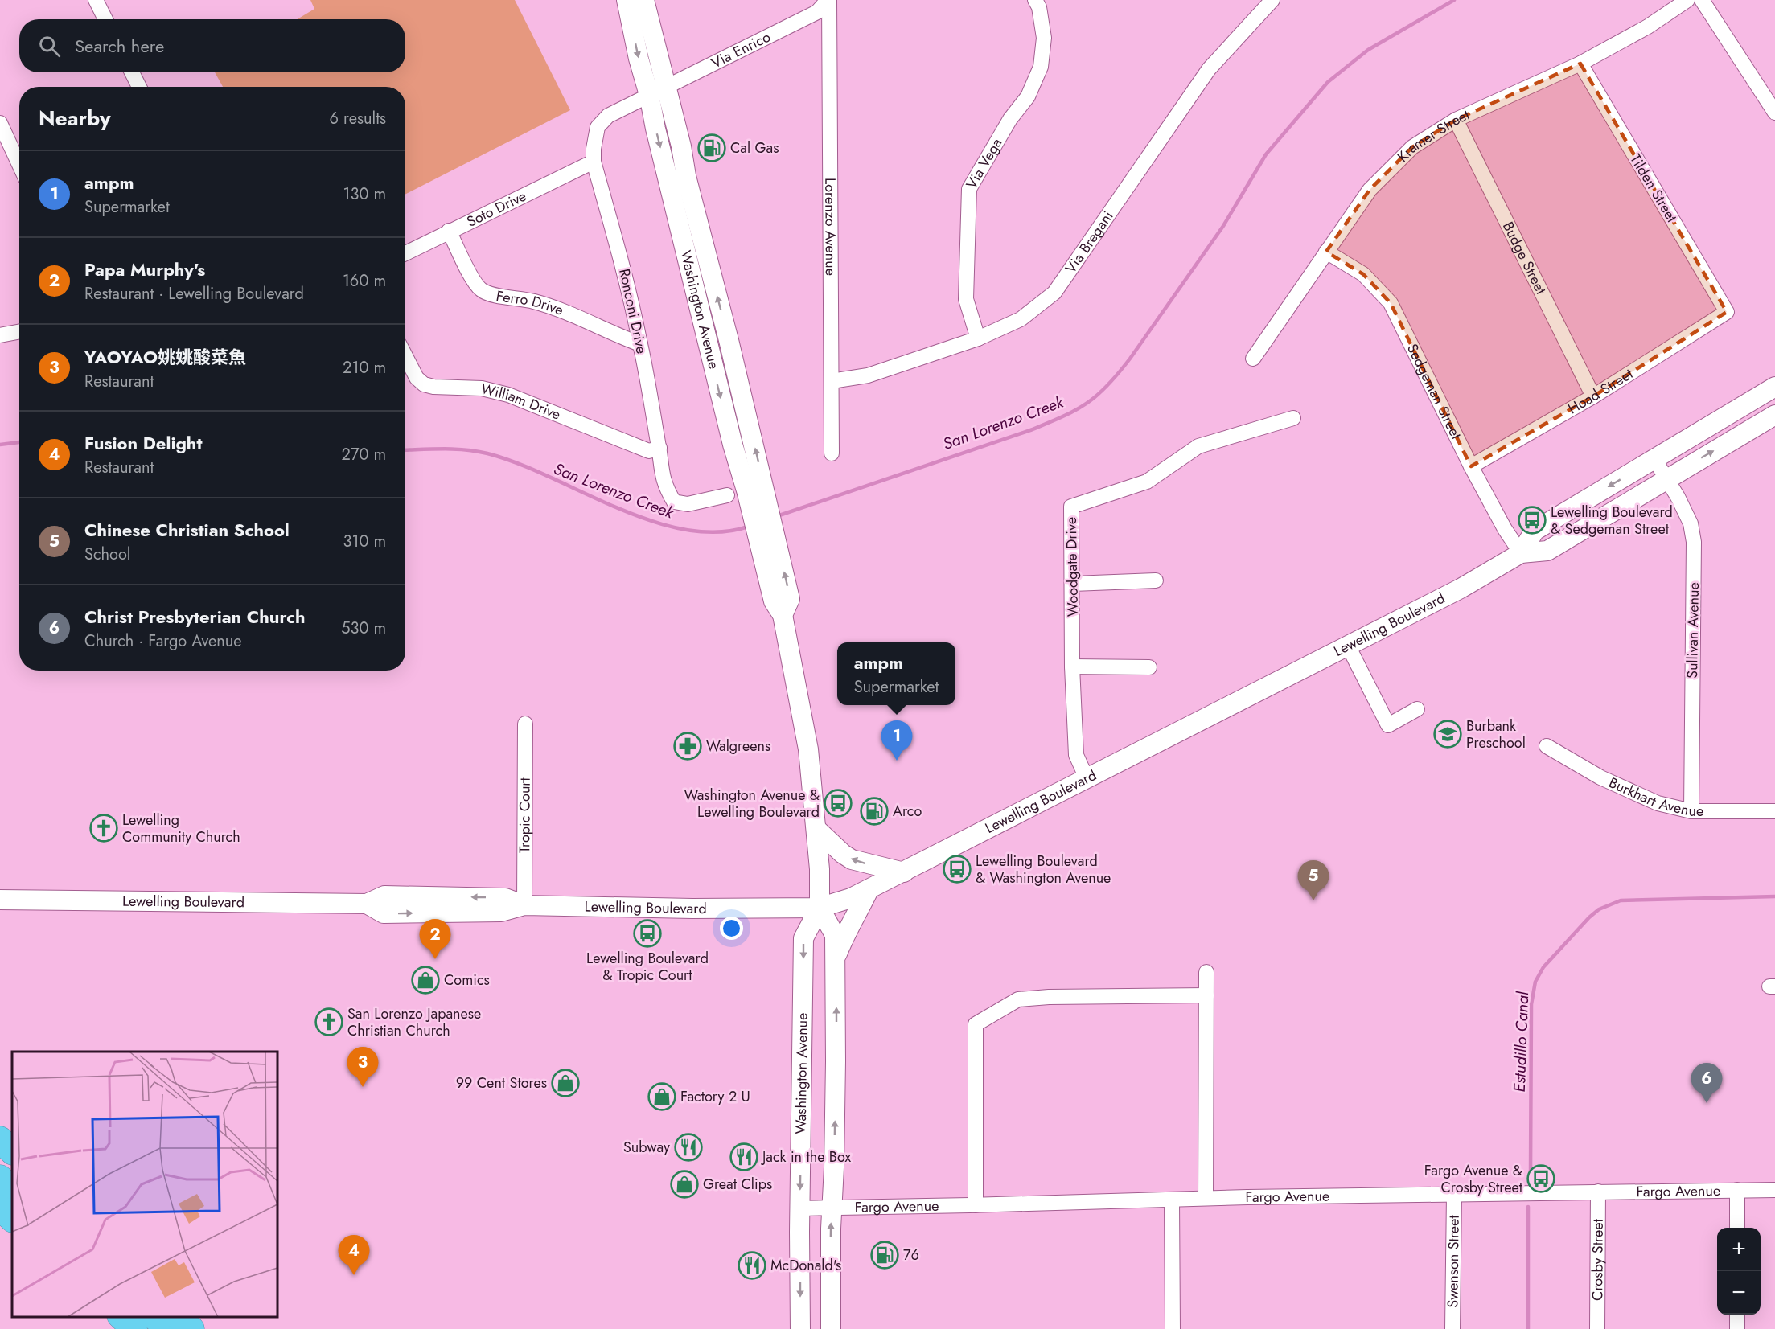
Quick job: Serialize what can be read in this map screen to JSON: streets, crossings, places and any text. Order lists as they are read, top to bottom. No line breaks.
{"streets":{"main road":["Washington Avenue","Lewelling Boulevard"],"street":["Via Enrico","Kramer Street","Via Vega","Tilden Street","Soto Drive","Lorenzo Avenue","Via Bregani","Budge Street","Ferro Drive","Ronconi Drive","Hoad Street","Sedgeman Street","William Drive","Woodgate Drive","Sullivan Avenue","Burkhart Avenue","Tropic Court","Fargo Avenue","Crosby Street","Swenson Street"]},"crossings":[["Via Enrico","Lorenzo Avenue"],["Via Enrico","Washington Avenue"],["Via Enrico","Ronconi Drive"],["Kramer Street","Tilden Street"],["Kramer Street","Budge Street"],["Kramer Street","Sedgeman Street"],["Via Vega","Via Bregani"],["Tilden Street","Hoad Street"],["Soto Drive","Ferro Drive"],["Soto Drive","Ronconi Drive"],["Lorenzo Avenue","Via Bregani"],["Budge Street","Hoad Street"],["Ferro Drive","Ronconi Drive"],["Washington Avenue","Ronconi Drive"],["Washington Avenue","Lewelling Boulevard"],["Washington Avenue","Fargo Avenue"],["Ronconi Drive","William Drive"],["Hoad Street","Sedgeman Street"],["Sedgeman Street","Lewelling Boulevard"],["Woodgate Drive","Lewelling Boulevard"],["Lewelling Boulevard","Sullivan Avenue"],["Lewelling Boulevard","Tropic Court"],["Sullivan Avenue","Burkhart Avenue"],["Fargo Avenue","Crosby Street"],["Fargo Avenue","Swenson Street"]],"water":["San Lorenzo Creek","Estudillo Canal"],"places":{"fuel station":["Cal Gas","Arco","76"],"bus stop":["Lewelling Boulevard & Sedgeman Street","Washington Avenue & Lewelling Boulevard","Lewelling Boulevard & Washington Avenue","Lewelling Boulevard & Tropic Court","Fargo Avenue & Crosby Street"],"school or university":["Burbank Preschool"],"pharmacy":["Walgreens"],"church":["Lewelling Community Church","San Lorenzo Japanese Christian Church"],"shop":["Comics","99 Cent Stores","Factory 2 U","Great Clips"],"restaurant":["Subway","Jack in the Box","McDonald's"]},"page":{"search":"Search here","heading":["Nearby","6 results"],"list":[{"mark":"1","name":"ampm","note":"Supermarket","value":"130 m"},{"mark":"2","name":"Papa Murphy's","note":"Restaurant · Lewelling Boulevard","value":"160 m"},{"mark":"3","name":"YAOYAO姚姚酸菜魚","note":"Restaurant","value":"210 m"},{"mark":"4","name":"Fusion Delight","note":"Restaurant","value":"270 m"},{"mark":"5","name":"Chinese Christian School","note":"School","value":"310 m"},{"mark":"6","name":"Christ Presbyterian Church","note":"Church · Fargo Avenue","value":"530 m"}],"popup":["ampm","Supermarket"],"pins":["1","5","2","3","6","4"],"map_buttons":["+","−"]}}
